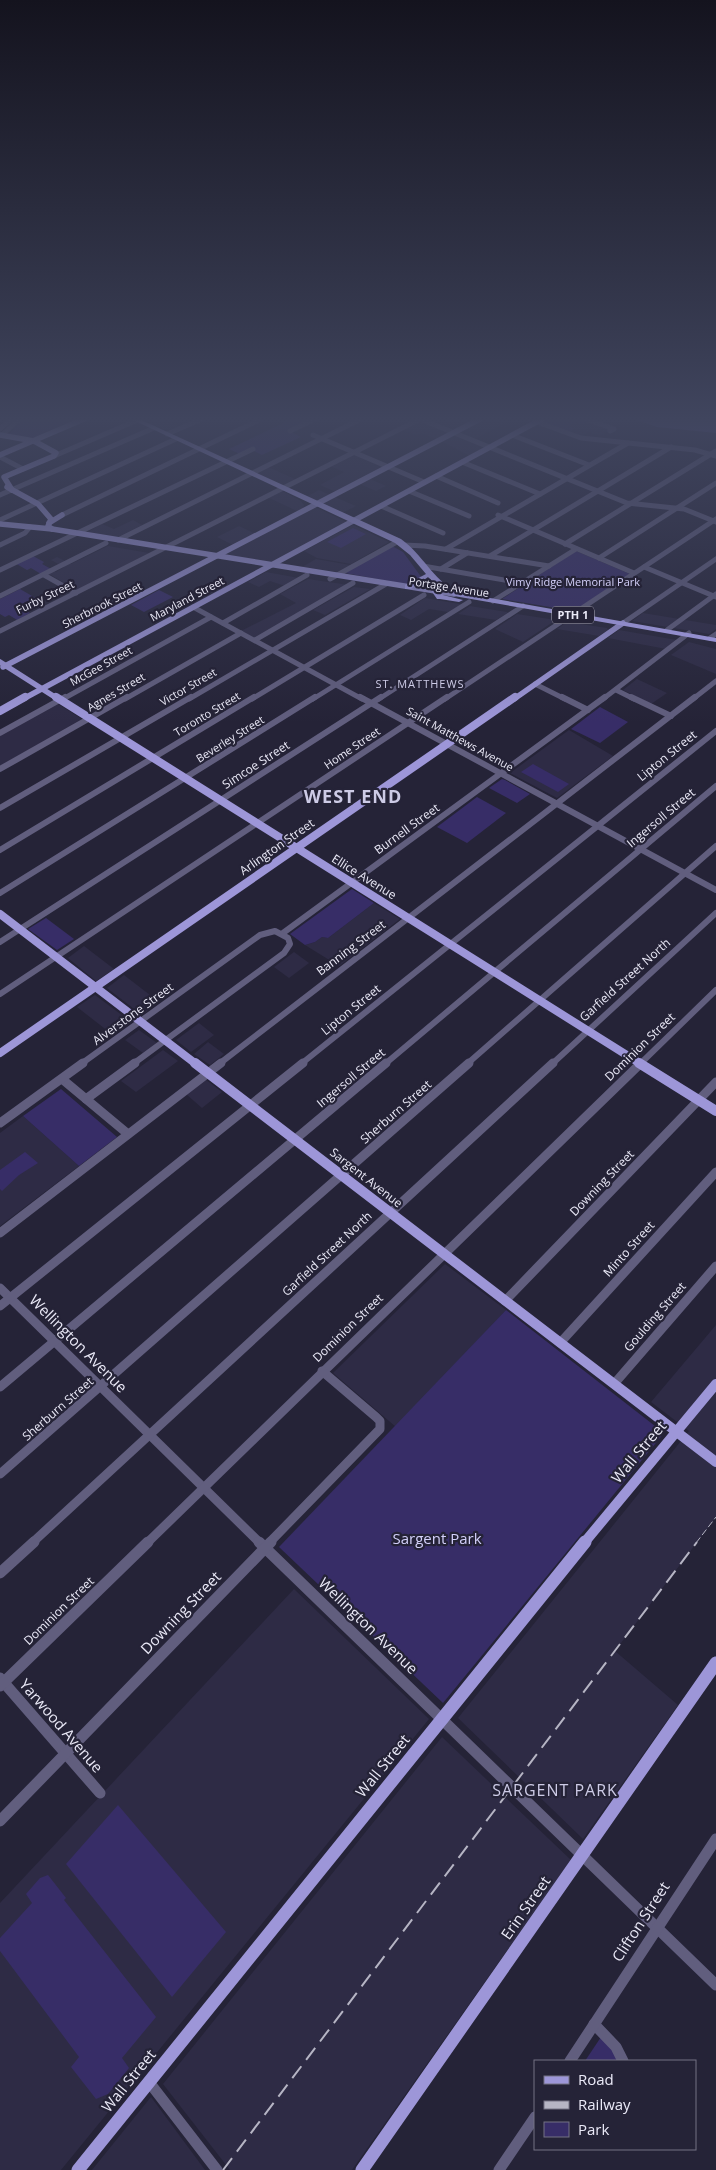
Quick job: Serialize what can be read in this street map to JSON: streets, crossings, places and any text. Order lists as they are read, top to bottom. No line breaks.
{"streets":{"highway":["Portage Avenue","PTH 1"],"main road":["Maryland Street","Sherbrook Street","Arlington Street","Ellice Avenue","Sargent Avenue","Wall Street","Erin Street"],"street":["Furby Street","McGee Street","Victor Street","Agnes Street","Toronto Street","Beverley Street","Saint Matthews Avenue","Home Street","Lipton Street","Simcoe Street","Ingersoll Street","Burnell Street","Banning Street","Garfield Street North","Alverstone Street","Dominion Street","Sherburn Street","Downing Street","Minto Street","Goulding Street","Wellington Avenue","Yarwood Avenue","Clifton Street"]},"crossings":[["Portage Avenue","Furby Street"],["Portage Avenue","Maryland Street"],["Portage Avenue","Sherbrook Street"],["Portage Avenue","PTH 1"],["Portage Avenue","Victor Street"],["Portage Avenue","Toronto Street"],["Portage Avenue","Beverley Street"],["Portage Avenue","Home Street"],["Portage Avenue","Simcoe Street"],["Portage Avenue","Burnell Street"],["Portage Avenue","Arlington Street"],["Maryland Street","PTH 1"],["Maryland Street","Saint Matthews Avenue"],["Maryland Street","Ellice Avenue"],["Sherbrook Street","Ellice Avenue"],["McGee Street","Saint Matthews Avenue"],["McGee Street","Ellice Avenue"],["Victor Street","Saint Matthews Avenue"],["Victor Street","Ellice Avenue"],["Agnes Street","Saint Matthews Avenue"],["Agnes Street","Ellice Avenue"],["Toronto Street","Saint Matthews Avenue"],["Toronto Street","Ellice Avenue"],["Beverley Street","Saint Matthews Avenue"],["Beverley Street","Ellice Avenue"],["Saint Matthews Avenue","Home Street"],["Saint Matthews Avenue","Lipton Street"],["Saint Matthews Avenue","Simcoe Street"],["Saint Matthews Avenue","Ingersoll Street"],["Saint Matthews Avenue","Burnell Street"],["Saint Matthews Avenue","Arlington Street"],["Saint Matthews Avenue","Banning Street"],["Saint Matthews Avenue","Sherburn Street"],["Home Street","Ellice Avenue"],["Home Street","Sargent Avenue"],["Lipton Street","Ellice Avenue"],["Lipton Street","Sargent Avenue"],["Lipton Street","Wellington Avenue"],["Simcoe Street","Ellice Avenue"],["Simcoe Street","Sargent Avenue"],["Ingersoll Street","Ellice Avenue"],["Ingersoll Street","Sargent Avenue"],["Ingersoll Street","Wellington Avenue"],["Burnell Street","Ellice Avenue"],["Burnell Street","Alverstone Street"],["Arlington Street","Ellice Avenue"],["Arlington Street","Sargent Avenue"],["Ellice Avenue","Banning Street"],["Ellice Avenue","Garfield Street North"],["Ellice Avenue","Dominion Street"],["Ellice Avenue","Sherburn Street"],["Ellice Avenue","Downing Street"],["Banning Street","Sargent Avenue"],["Garfield Street North","Sargent Avenue"],["Garfield Street North","Wellington Avenue"],["Alverstone Street","Sargent Avenue"],["Dominion Street","Sargent Avenue"],["Dominion Street","Downing Street"],["Dominion Street","Wellington Avenue"],["Dominion Street","Yarwood Avenue"],["Sherburn Street","Sargent Avenue"],["Sherburn Street","Wellington Avenue"],["Sargent Avenue","Downing Street"],["Sargent Avenue","Minto Street"],["Sargent Avenue","Goulding Street"],["Sargent Avenue","Wall Street"],["Downing Street","Wellington Avenue"],["Downing Street","Yarwood Avenue"],["Wellington Avenue","Wall Street"],["Wellington Avenue","Erin Street"],["Wellington Avenue","Clifton Street"]],"districts":["ST. MATTHEWS","WEST END","SARGENT PARK"],"parks":["Vimy Ridge Memorial Park","Sargent Park"],"legend":["Road","Railway","Park"]}
